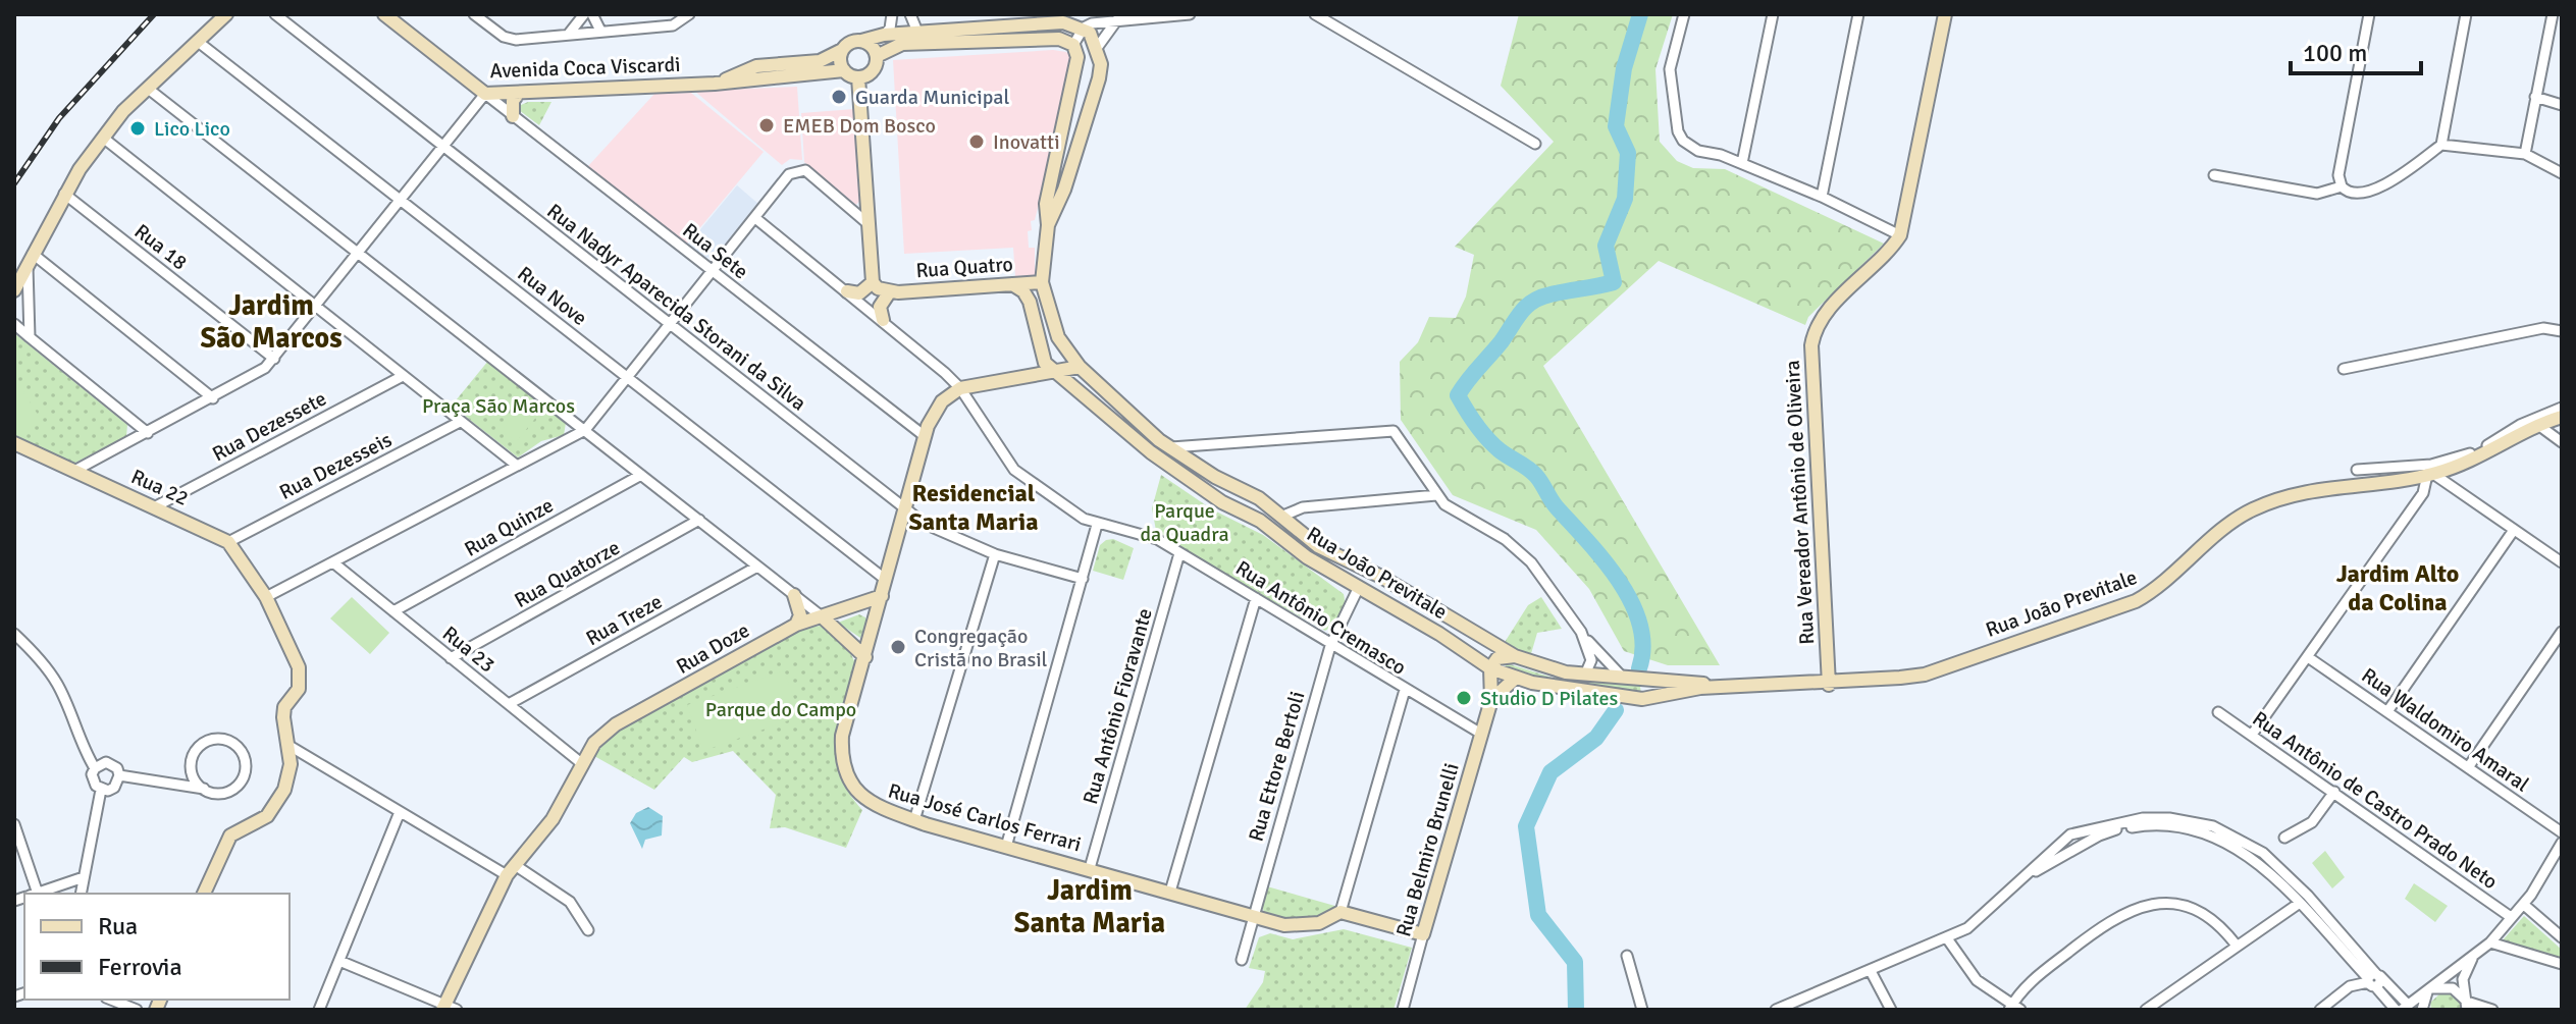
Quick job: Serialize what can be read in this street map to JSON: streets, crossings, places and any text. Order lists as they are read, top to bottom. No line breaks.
{"streets":{"main road":["Avenida Coca Viscardi","Rua Quatro","Rua 22","Rua Vereador Antônio de Oliveira","Rua João Previtale","Rua Doze","Rua José Carlos Ferrari","Rua Belmiro Brunelli"],"street":["Rua 18","Rua Sete","Rua Nove","Rua Nadyr Aparecida Storani da Silva","Rua Dezessete","Rua Dezesseis","Rua Quinze","Rua Quatorze","Rua Antônio Cremasco","Rua Treze","Rua 23","Rua Antônio Fioravante","Rua Waldomiro Amaral","Rua Ettore Bertoli","Rua Antônio de Castro Prado Neto"]},"crossings":[["Avenida Coca Viscardi","Rua Sete"],["Rua Sete","Rua José Carlos Ferrari"],["Rua Quatro","Rua João Previtale"],["Rua Nove","Rua José Carlos Ferrari"],["Rua Nadyr Aparecida Storani da Silva","Rua José Carlos Ferrari"],["Rua Dezessete","Rua 22"],["Rua Dezesseis","Rua 22"],["Rua Vereador Antônio de Oliveira","Rua João Previtale"],["Rua Quinze","Rua 23"],["Rua João Previtale","Rua Ettore Bertoli"],["Rua João Previtale","Rua Belmiro Brunelli"],["Rua Quatorze","Rua 23"],["Rua Antônio Cremasco","Rua Antônio Fioravante"],["Rua Antônio Cremasco","Rua Ettore Bertoli"],["Rua Antônio Cremasco","Rua José Carlos Ferrari"],["Rua Antônio Cremasco","Rua Belmiro Brunelli"],["Rua Treze","Rua 23"],["Rua Doze","Rua 23"],["Rua Doze","Rua José Carlos Ferrari"],["Rua Antônio Fioravante","Rua José Carlos Ferrari"],["Rua Ettore Bertoli","Rua José Carlos Ferrari"]],"districts":["Jardim São Marcos","Residencial Santa Maria","Jardim Alto da Colina","Jardim Santa Maria"],"parks":["Praça São Marcos","Parque da Quadra","Parque do Campo"],"places":["Guarda Municipal","EMEB Dom Bosco","Lico Lico","Inovatti","Congregação Cristã no Brasil","Studio D Pilates"],"legend":["Rua","Ferrovia"],"scale_bar":"100 m"}
